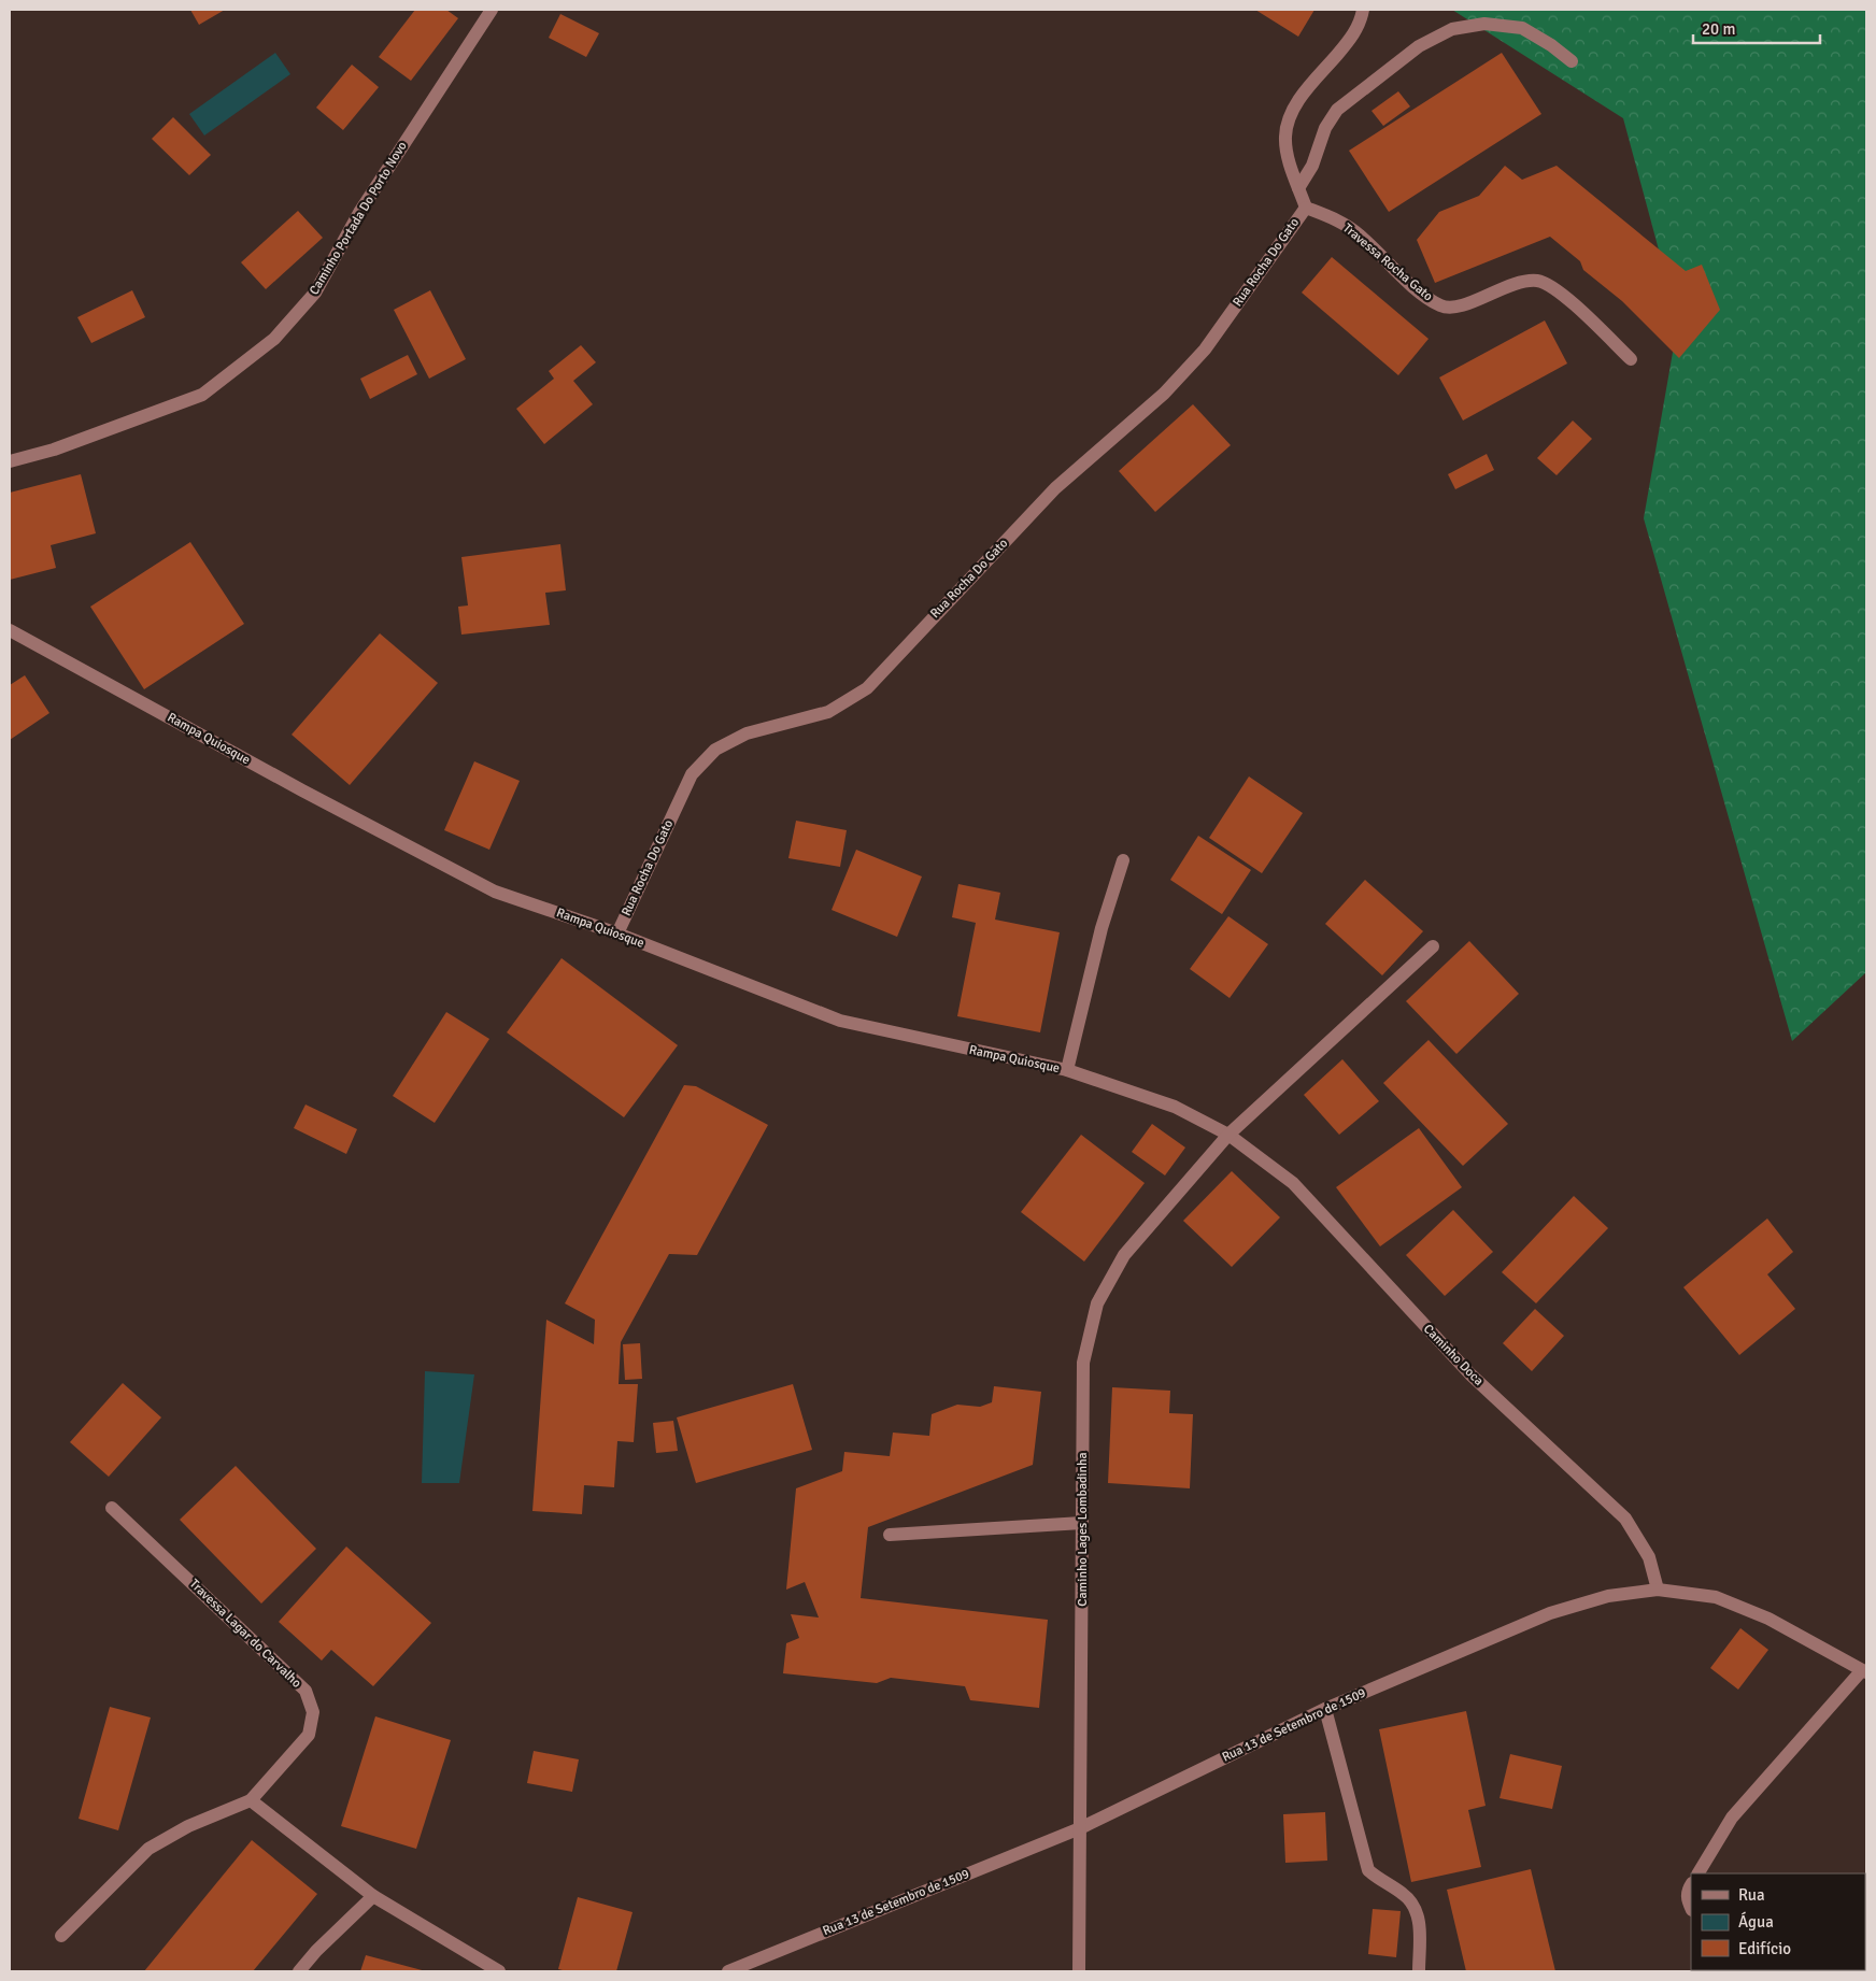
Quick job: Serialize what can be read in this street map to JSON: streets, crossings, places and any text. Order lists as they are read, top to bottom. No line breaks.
{"streets":{"street":["Caminho Portada Do Porto Novo","Rua Rocha Do Gato","Travessa Rocha Gato","Rampa Quiosque","Caminho Doca","Caminho Lages Lombadinha","Travessa Lagar do Carvalho","Rua 13 de Setembro de 1509"]},"crossings":[["Rua Rocha Do Gato","Travessa Rocha Gato"],["Rua Rocha Do Gato","Rampa Quiosque"],["Rampa Quiosque","Caminho Doca"],["Rampa Quiosque","Caminho Lages Lombadinha"],["Caminho Doca","Caminho Lages Lombadinha"],["Caminho Doca","Rua 13 de Setembro de 1509"],["Caminho Lages Lombadinha","Rua 13 de Setembro de 1509"]],"legend":["Rua","Água","Edifício"],"scale_bar":"20 m"}
